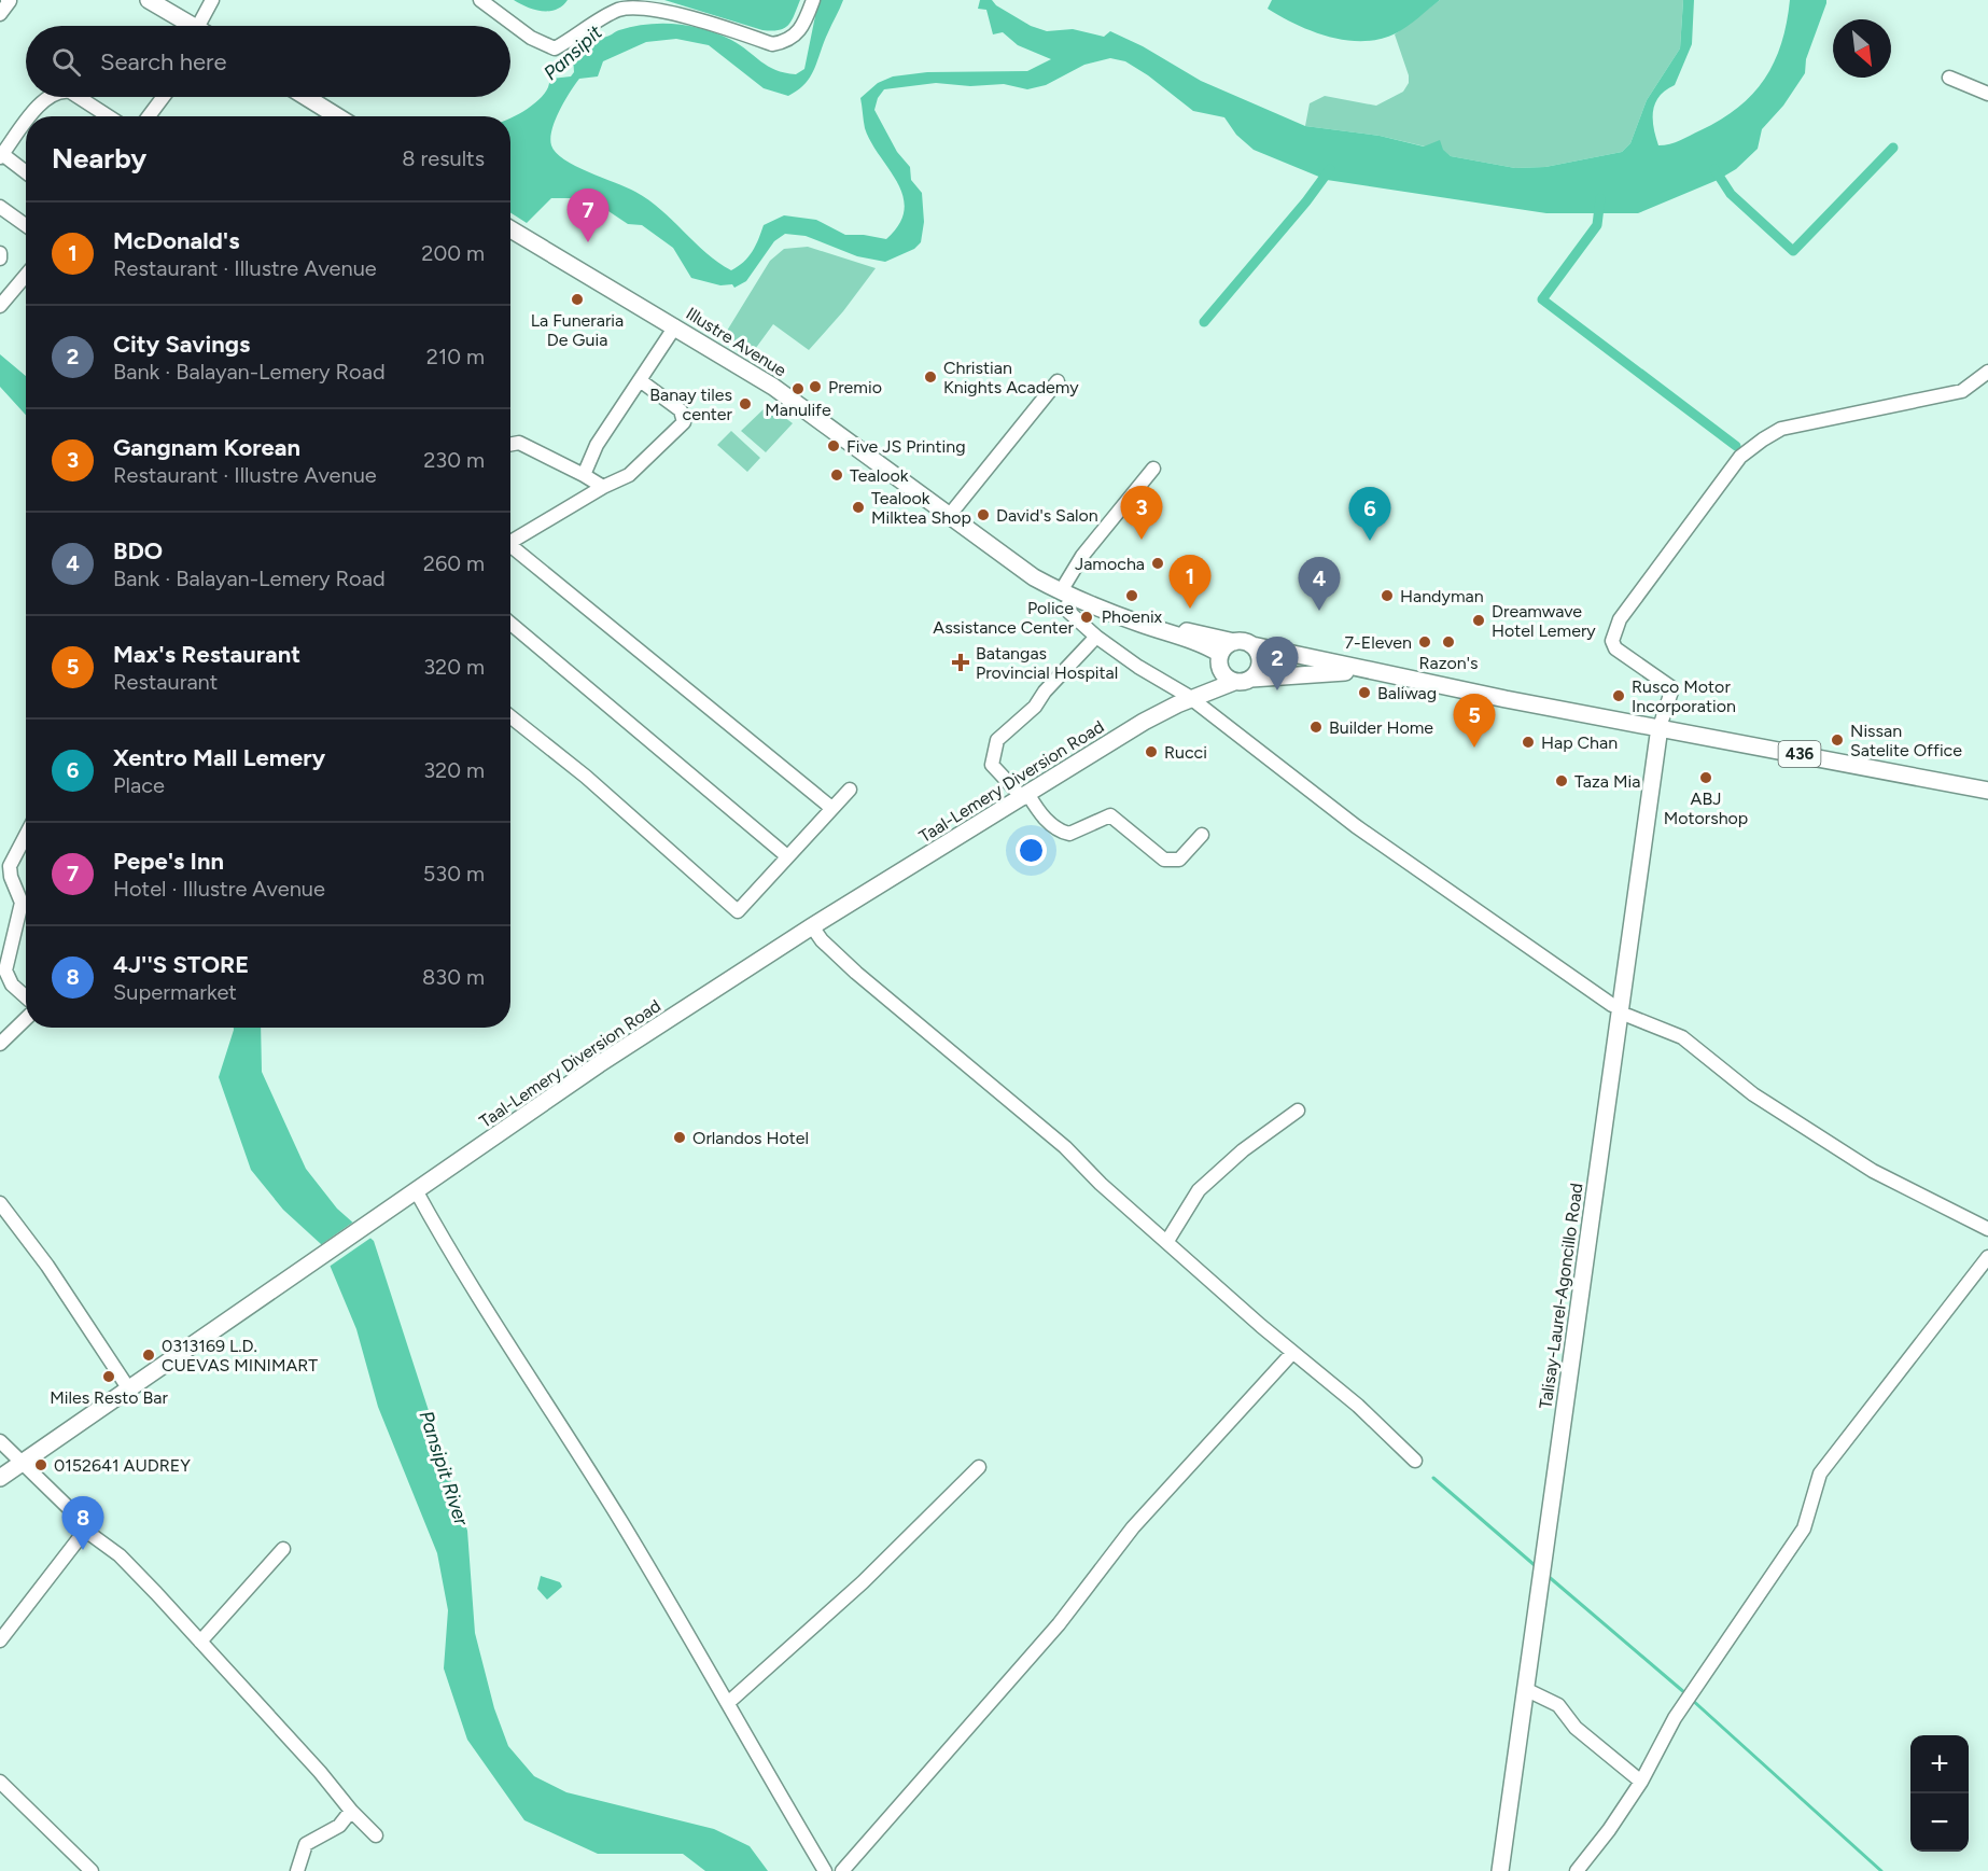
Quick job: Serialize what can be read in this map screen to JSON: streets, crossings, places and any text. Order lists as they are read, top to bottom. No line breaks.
{"streets":{"main road":["Illustre Avenue","436","Taal-Lemery Diversion Road","Talisay-Laurel-Agoncillo Road"]},"crossings":[["Illustre Avenue","436"],["Illustre Avenue","Taal-Lemery Diversion Road"],["436","Taal-Lemery Diversion Road"],["436","Talisay-Laurel-Agoncillo Road"]],"water":["Pansipit","Pansipit River"],"places":{"other":["La Funeraria De Guia","Christian Knights Academy","Premio","Manulife","Banay tiles center","Five JS Printing","Tealook","Tealook Milktea Shop","David's Salon","Jamocha","Phoenix","Handyman","Police Assistance Center","Dreamwave Hotel Lemery","7-Eleven","Razon's","Baliwag","Rusco Motor Incorporation","Builder Home","Nissan Satelite Office","Hap Chan","Rucci","ABJ Motorshop","Taza Mia","Orlandos Hotel","0313169 L.D. CUEVAS MINIMART","Miles Resto Bar","0152641 AUDREY"],"health":["Batangas Provincial Hospital"]},"north":"bottom right","page":{"search":"Search here","heading":["Nearby","8 results"],"pins":["7","3","6","1","4","2","5","8"],"list":[{"mark":"1","name":"McDonald's","note":"Restaurant · Illustre Avenue","value":"200 m"},{"mark":"2","name":"City Savings","note":"Bank · Balayan-Lemery Road","value":"210 m"},{"mark":"3","name":"Gangnam Korean","note":"Restaurant · Illustre Avenue","value":"230 m"},{"mark":"4","name":"BDO","note":"Bank · Balayan-Lemery Road","value":"260 m"},{"mark":"5","name":"Max's Restaurant","note":"Restaurant","value":"320 m"},{"mark":"6","name":"Xentro Mall Lemery","note":"Place","value":"320 m"},{"mark":"7","name":"Pepe's Inn","note":"Hotel · Illustre Avenue","value":"530 m"},{"mark":"8","name":"4J''S STORE","note":"Supermarket","value":"830 m"}],"map_buttons":["+","−"]}}
